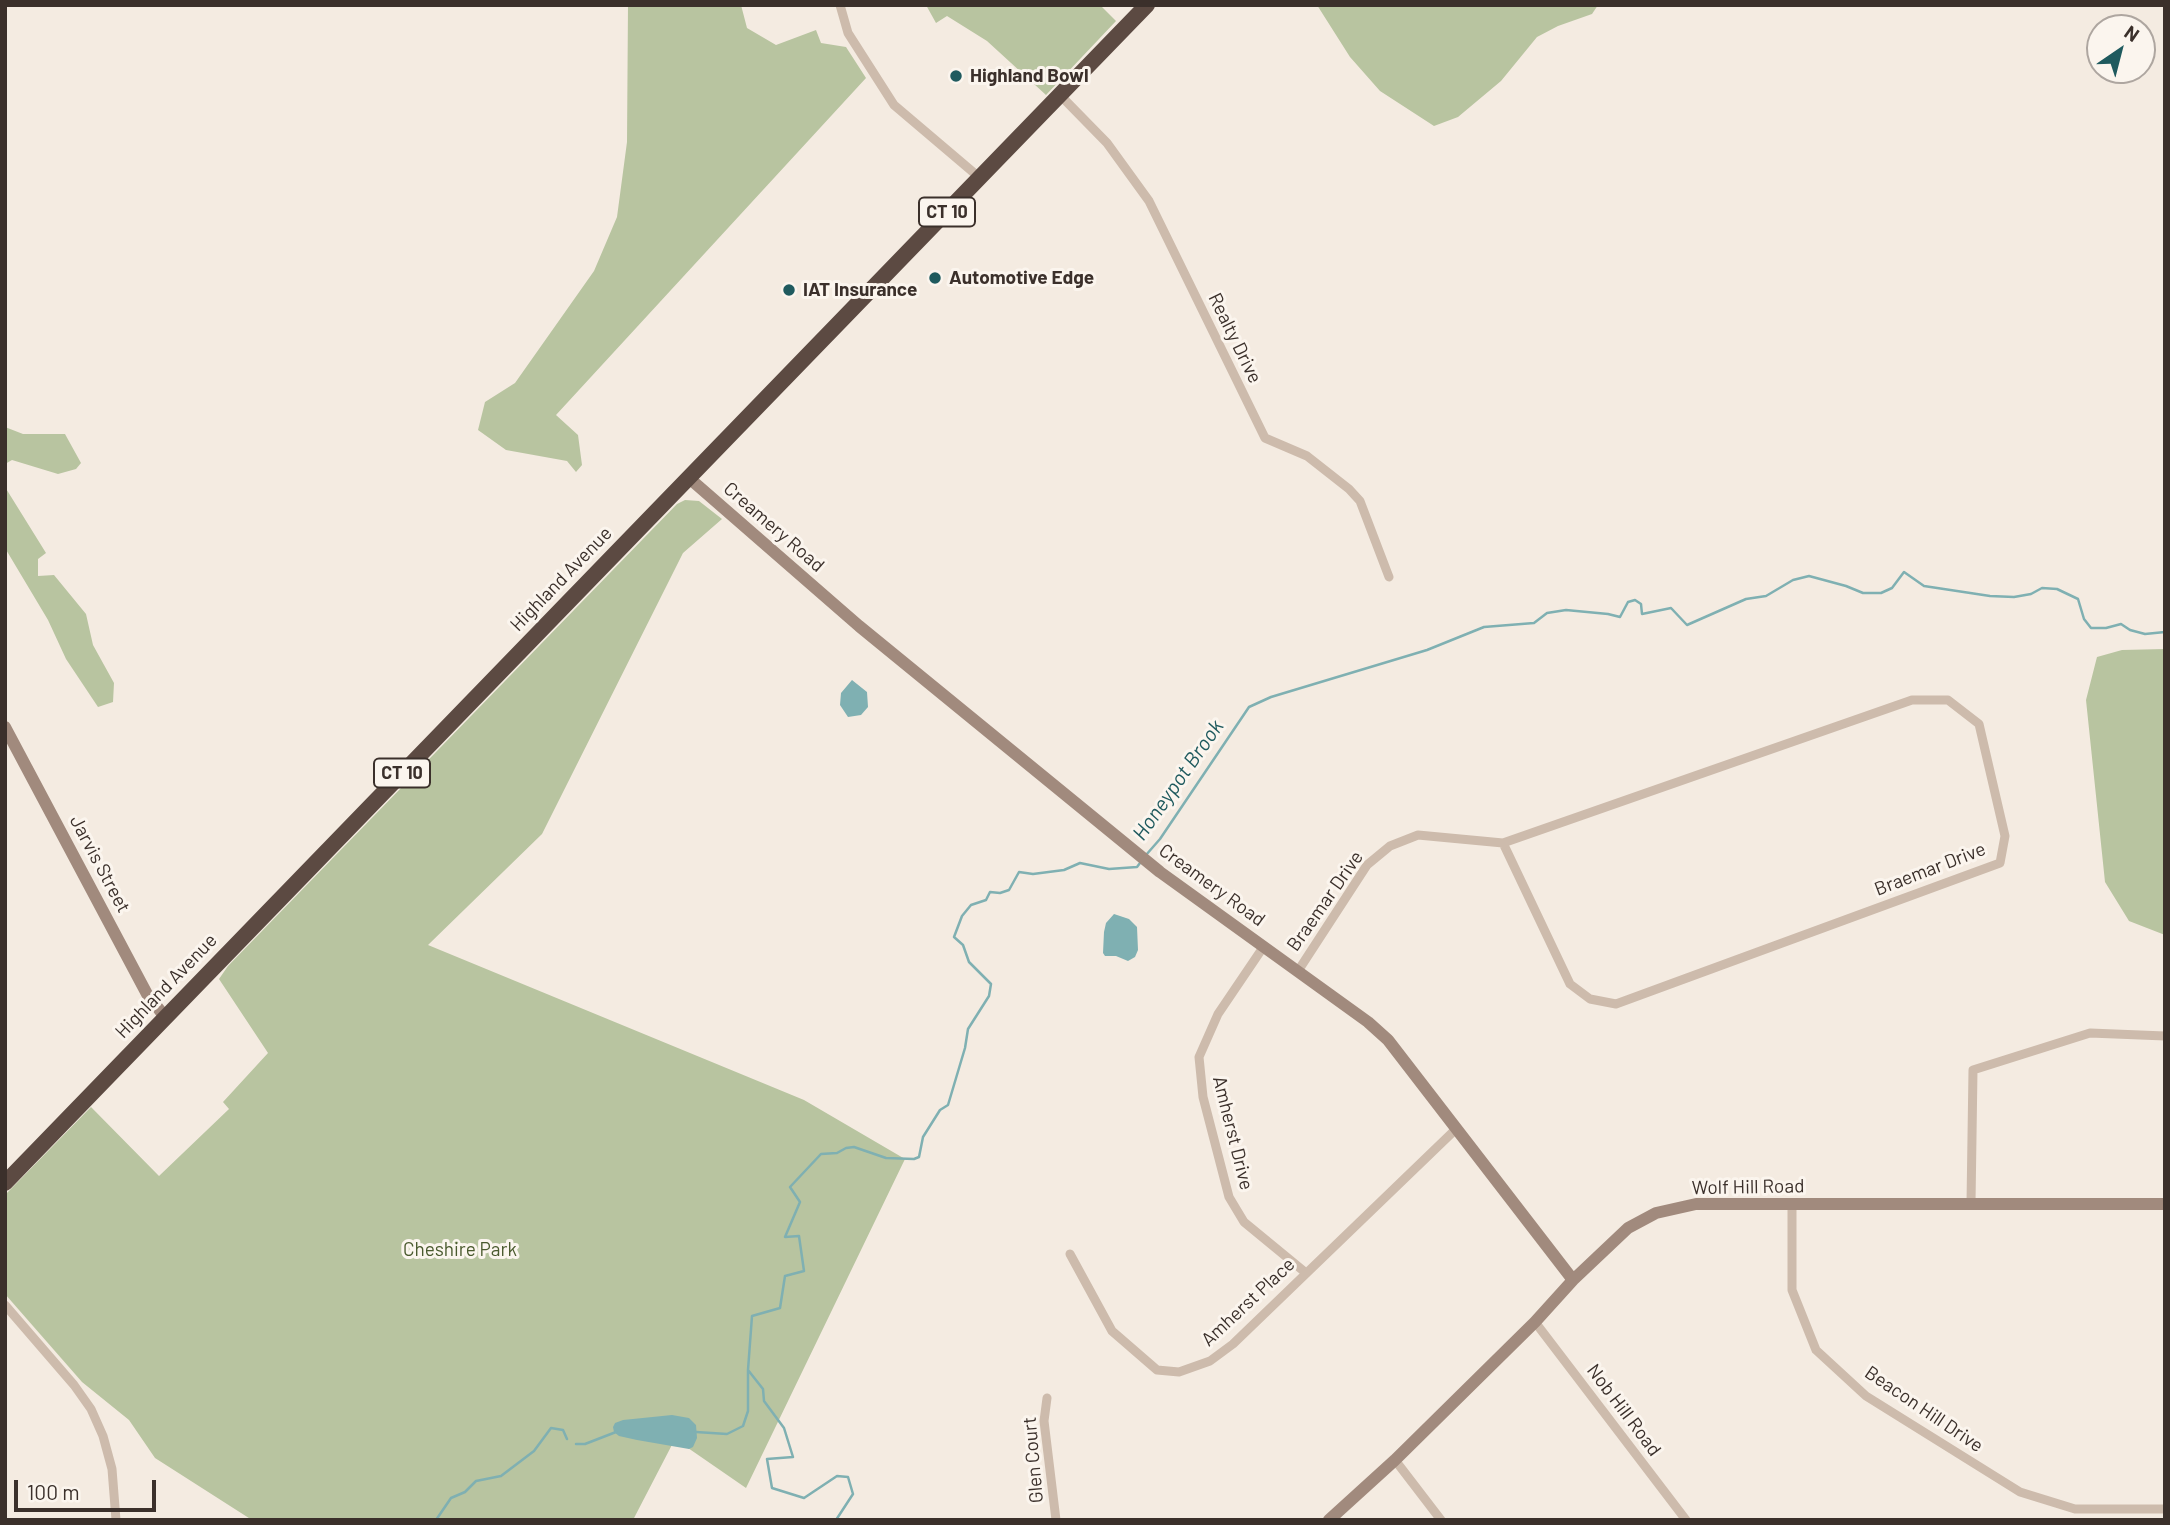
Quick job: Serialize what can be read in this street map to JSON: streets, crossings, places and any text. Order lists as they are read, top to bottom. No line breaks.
{"streets":{"highway":["CT 10","Highland Avenue"],"street":["Realty Drive","Creamery Road","Jarvis Street","Braemar Drive","Amherst Drive","Wolf Hill Road","Amherst Place","Beacon Hill Drive","Nob Hill Road","Glen Court"]},"crossings":[["Realty Drive","Highland Avenue"],["Creamery Road","Highland Avenue"],["Creamery Road","Braemar Drive"],["Creamery Road","Amherst Drive"],["Creamery Road","Wolf Hill Road"],["Creamery Road","Amherst Place"],["Highland Avenue","Jarvis Street"],["Amherst Drive","Amherst Place"],["Wolf Hill Road","Beacon Hill Drive"],["Wolf Hill Road","Nob Hill Road"]],"water":["Honeypot Brook"],"parks":["Cheshire Park"],"places":["Highland Bowl","Automotive Edge","IAT Insurance"],"scale_bar":"100 m","north":"top right"}
